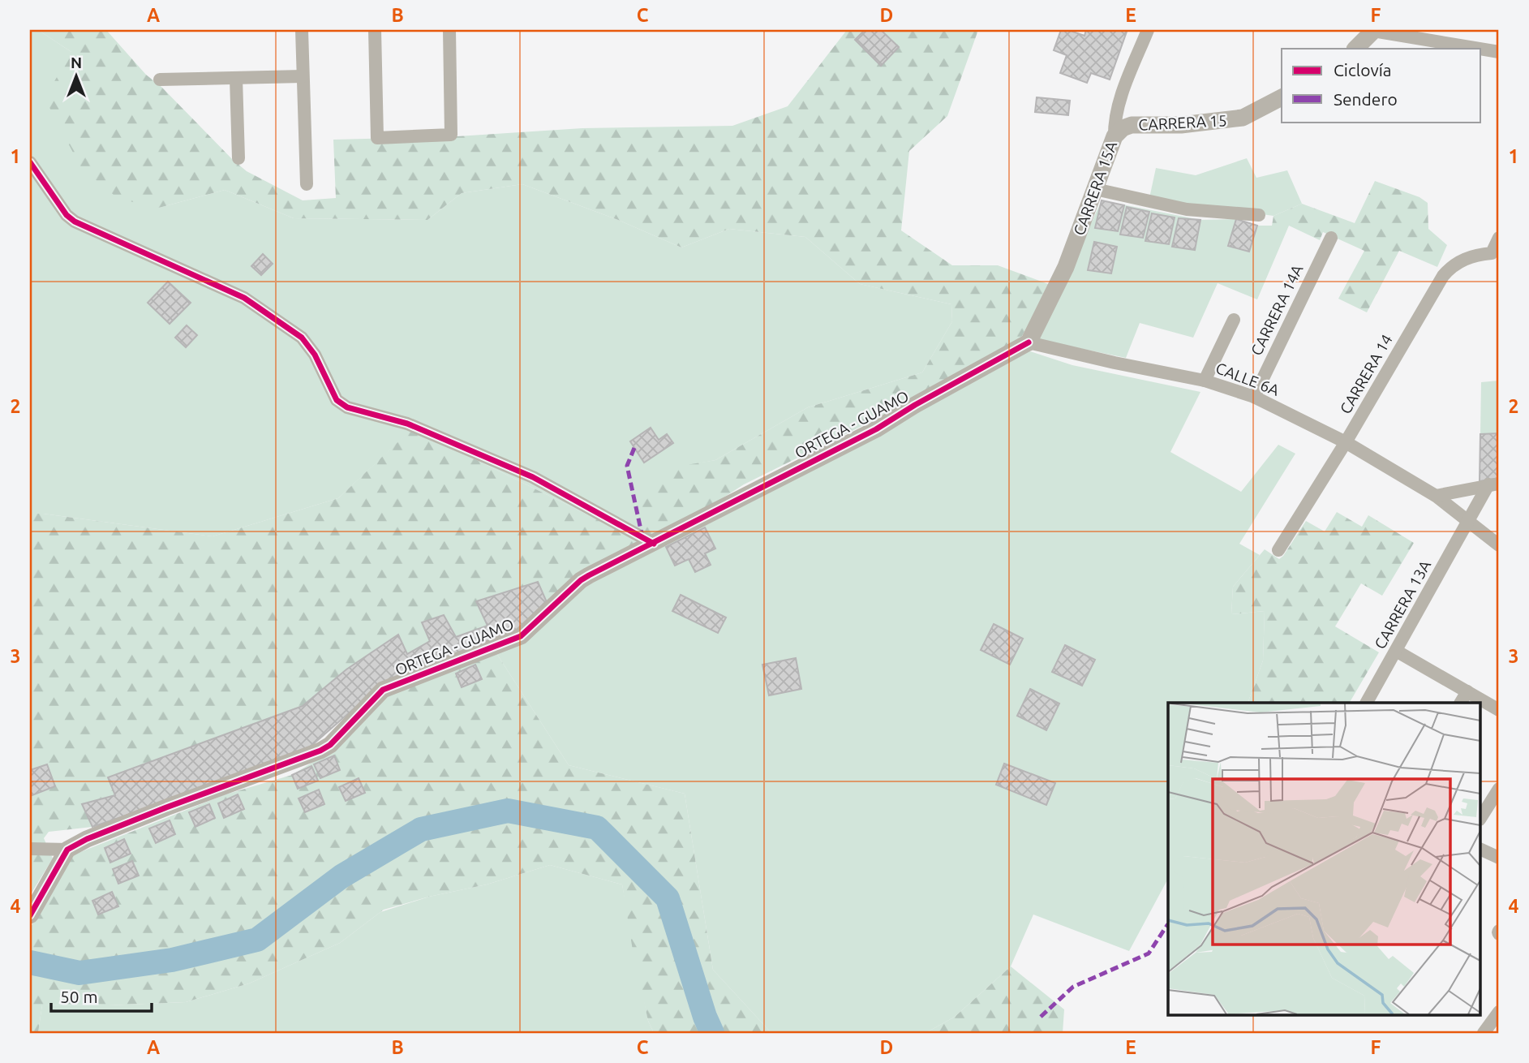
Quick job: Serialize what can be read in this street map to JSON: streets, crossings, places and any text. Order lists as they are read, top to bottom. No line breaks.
{"streets":{"street":["CARRERA 15","CARRERA 15A","CARRERA 14A","CARRERA 14","CALLE 6A","ORTEGA - GUAMO","CARRERA 13A"]},"crossings":[["CARRERA 15","CARRERA 15A"],["CARRERA 15A","CALLE 6A"],["CARRERA 15A","ORTEGA - GUAMO"],["CARRERA 14A","CALLE 6A"],["CARRERA 14","CALLE 6A"],["CALLE 6A","ORTEGA - GUAMO"],["CALLE 6A","CARRERA 13A"]],"legend":["Ciclovía","Sendero"],"scale_bar":"50 m","north":"top","grid":{"columns":["A","B","C","D","E","F"],"rows":["1","2","3","4"]}}
